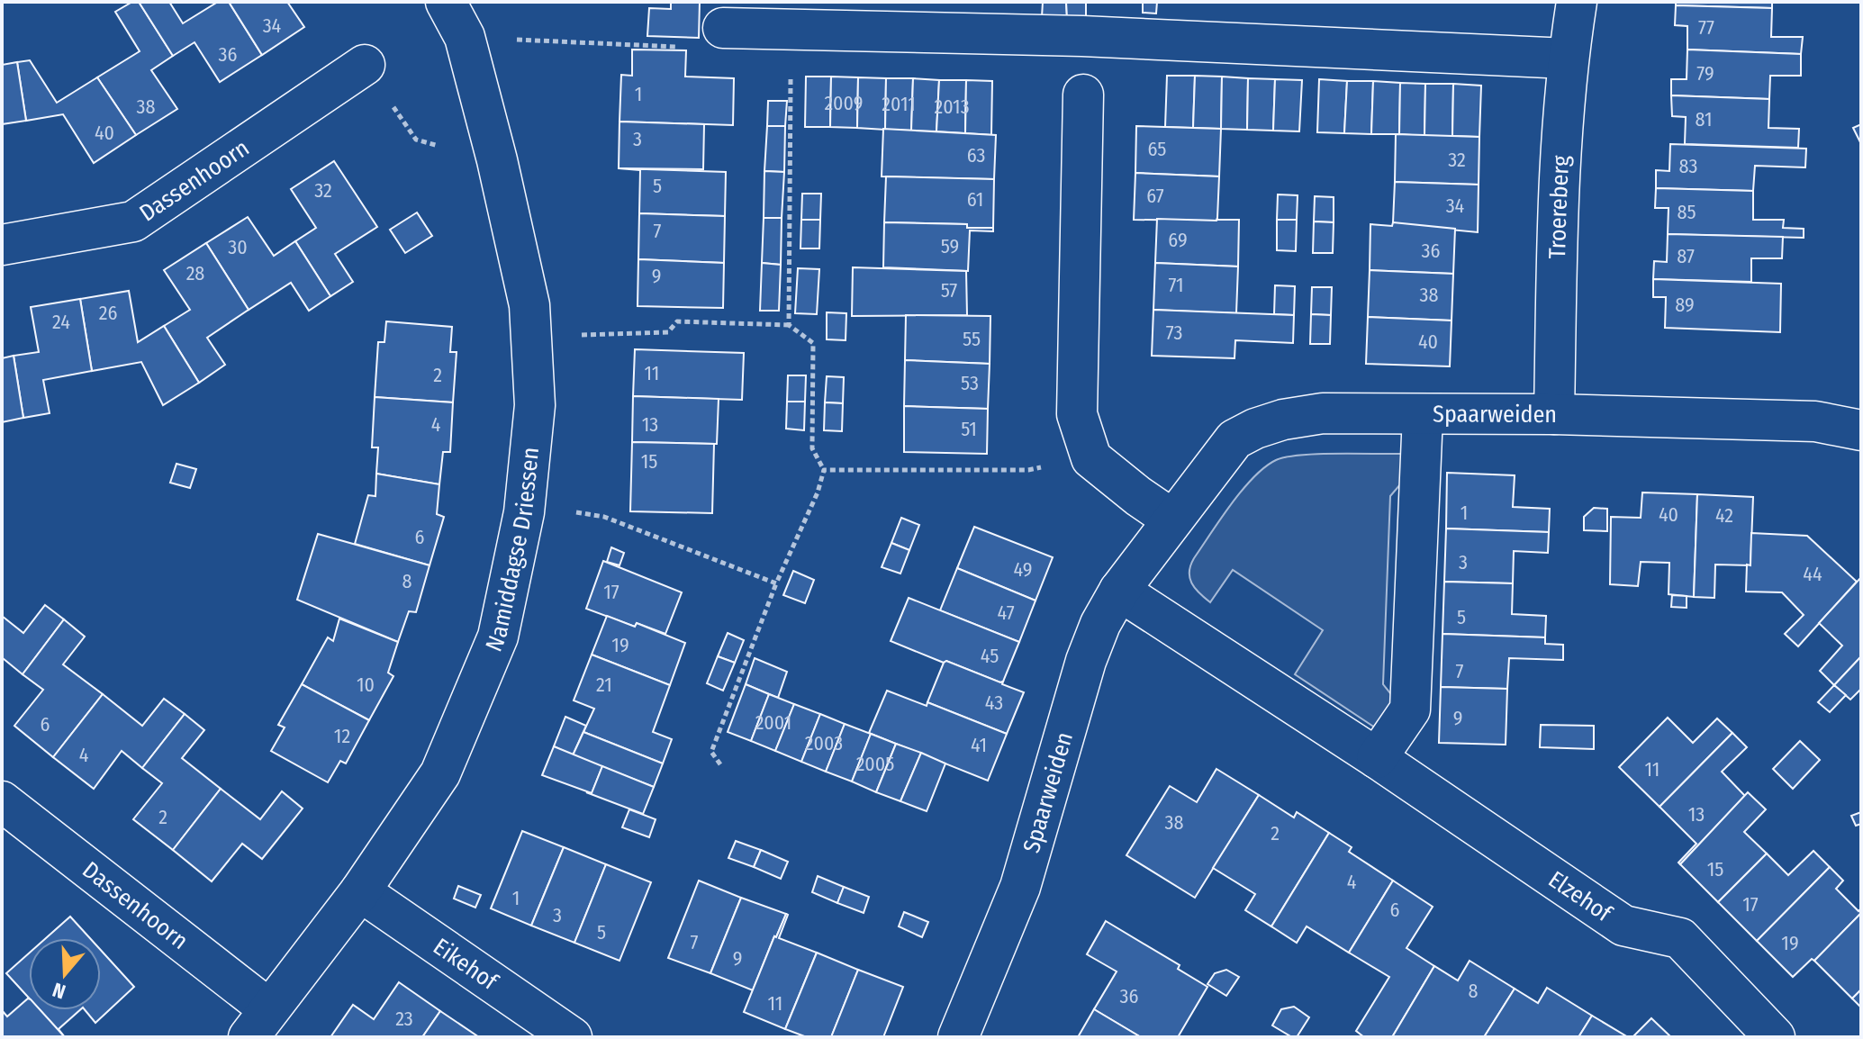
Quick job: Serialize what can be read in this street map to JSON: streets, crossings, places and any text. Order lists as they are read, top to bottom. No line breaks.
{"streets":{"street":["Dassenhoorn","Troereberg","Spaarweiden","Namiddagse Driessen","Elzehof","Eikehof"]},"crossings":[["Dassenhoorn","Namiddagse Driessen"],["Troereberg","Spaarweiden"],["Spaarweiden","Elzehof"],["Namiddagse Driessen","Eikehof"]],"house_numbers":["34","77","36","79","1","2009","2011","38","2013","81","40","3","65","63","32","83","5","32","67","61","34","85","7","69","59","30","36","87","28","9","71","57","38","89","26","24","73","55","40","11","2","53","4","13","51","15","1","40","42","6","3","49","44","8","17","47","5","19","45","7","10","21","43","9","2001","6","12","2003","41","4","2005","11","13","2","38","2","15","4","1","17","6","3","5","7","19","9","8","36","11","23"],"north":"bottom"}
